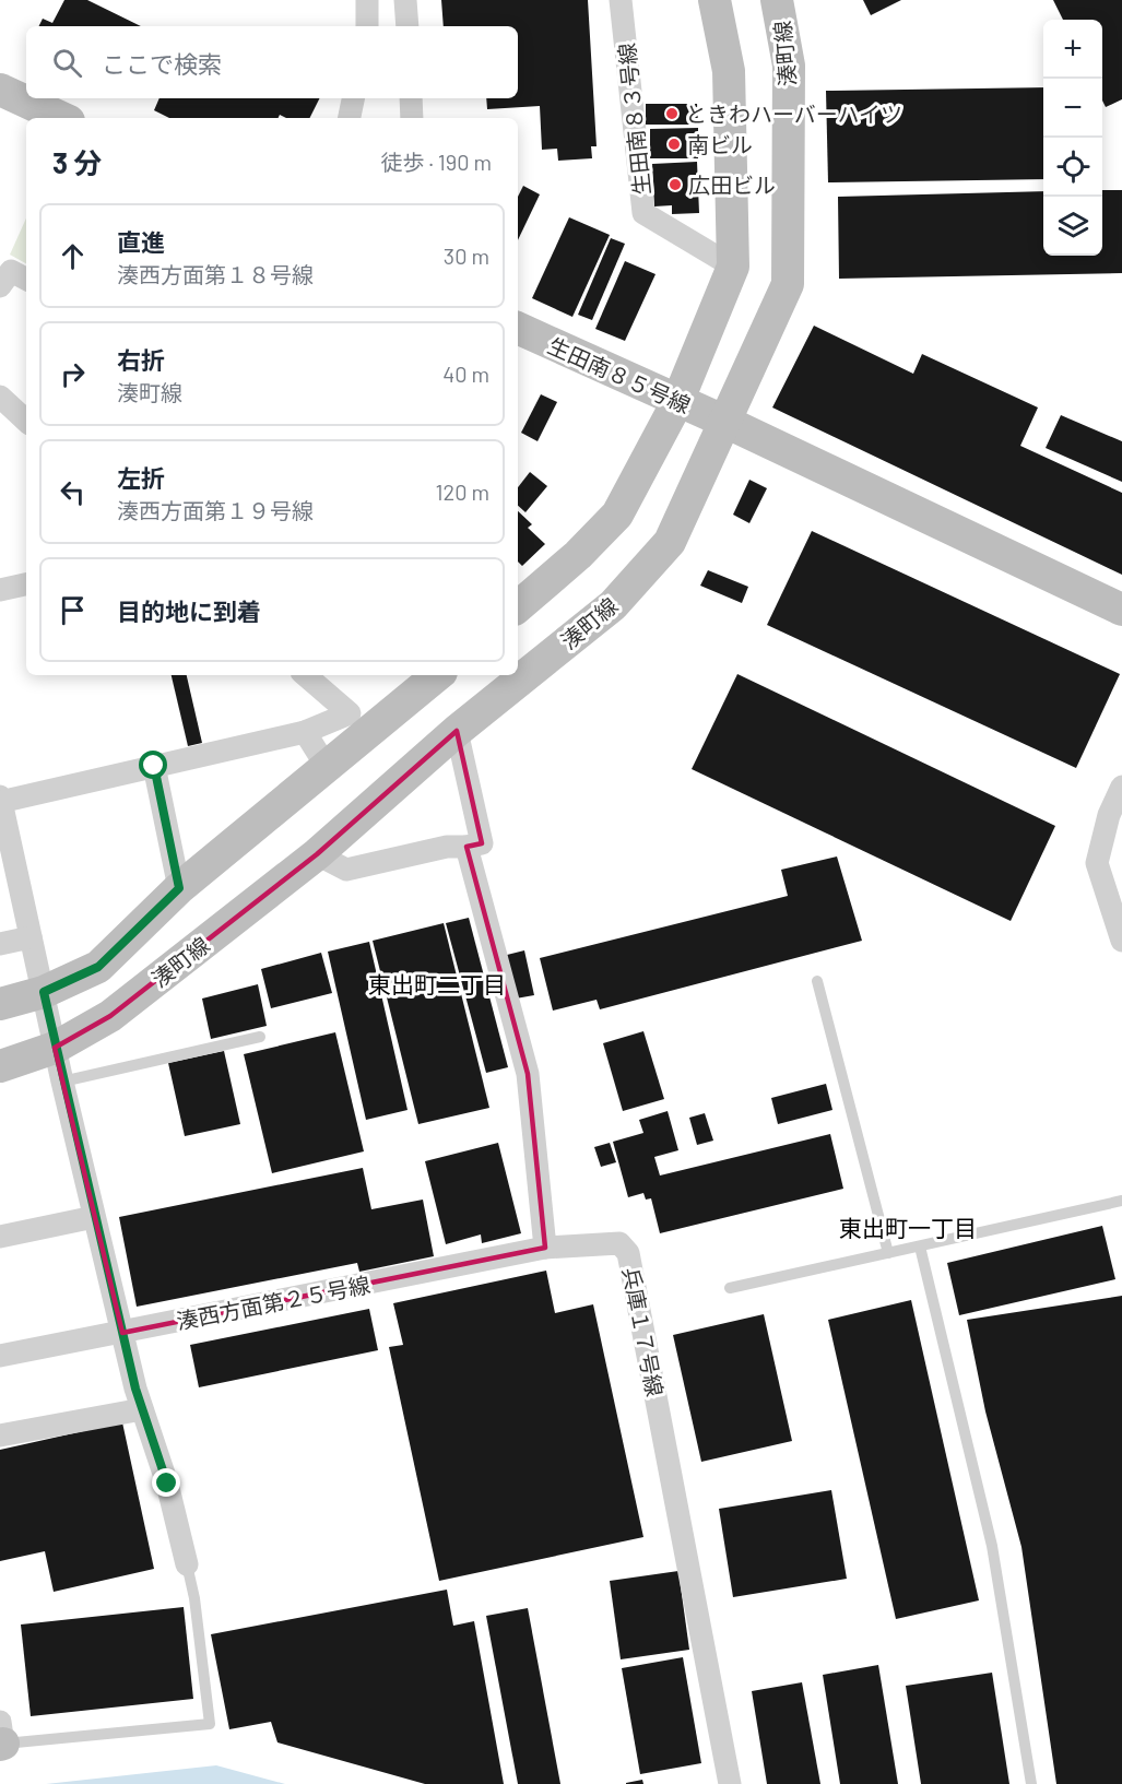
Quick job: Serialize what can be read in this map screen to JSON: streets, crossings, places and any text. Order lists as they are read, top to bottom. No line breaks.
{"streets":{"street":["湊町線","生田南８３号線","生田南８５号線","湊西方面第２５号線","兵庫１７号線"]},"crossings":[["湊町線","生田南８５号線"],["湊西方面第２５号線","兵庫１７号線"]],"districts":["東出町二丁目","東出町一丁目"],"places":["ときわハーバーハイツ","南ビル","広田ビル"],"page":{"map_buttons":["+","−"],"search":"ここで検索","heading":["3 分","徒歩 · 190 m"],"list":[["直進","湊西方面第１８号線","30 m"],["右折","湊町線","40 m"],["左折","湊西方面第１９号線","120 m"],"目的地に到着"]}}
